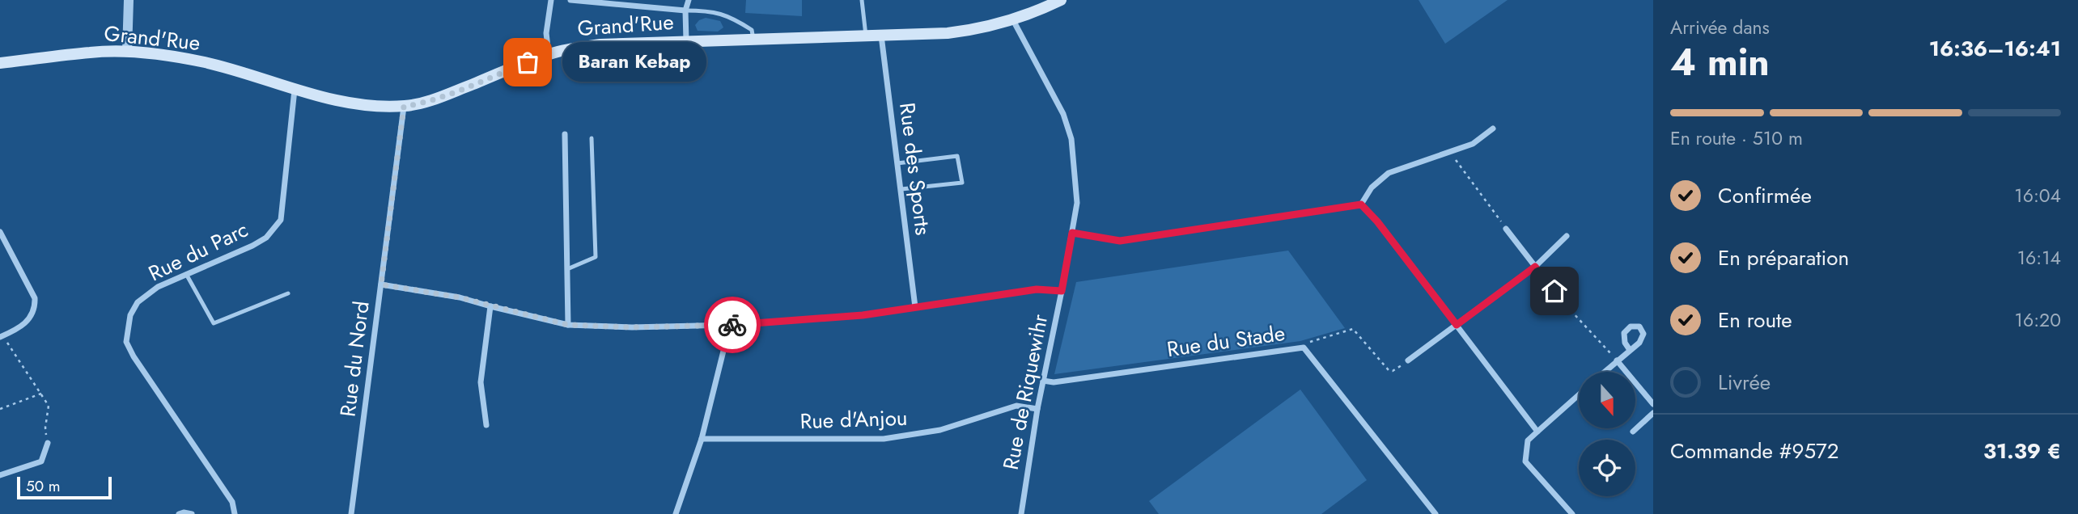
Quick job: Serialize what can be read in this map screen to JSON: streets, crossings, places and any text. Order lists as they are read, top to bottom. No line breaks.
{"streets":{"main road":["Grand'Rue"],"street":["Rue des Sports","Rue du Parc","Rue du Stade","Rue du Nord","Rue de Riquewihr","Rue d'Anjou"]},"crossings":[["Grand'Rue","Rue des Sports"],["Grand'Rue","Rue du Parc"],["Grand'Rue","Rue du Nord"],["Grand'Rue","Rue de Riquewihr"],["Rue du Stade","Rue de Riquewihr"],["Rue de Riquewihr","Rue d'Anjou"]],"places":["Baran Kebap"],"scale_bar":"50 m","north":"bottom","page":{"heading":["4 min","Arrivée dans","16:36–16:41"],"panel":["Commande #9572","31.39 €"],"bubble":"Baran Kebap","bar":"En route · 510 m","list":[["Confirmée","16:04"],["En préparation","16:14"],["En route","16:20"],"Livrée"],"scale":"50 m"}}
